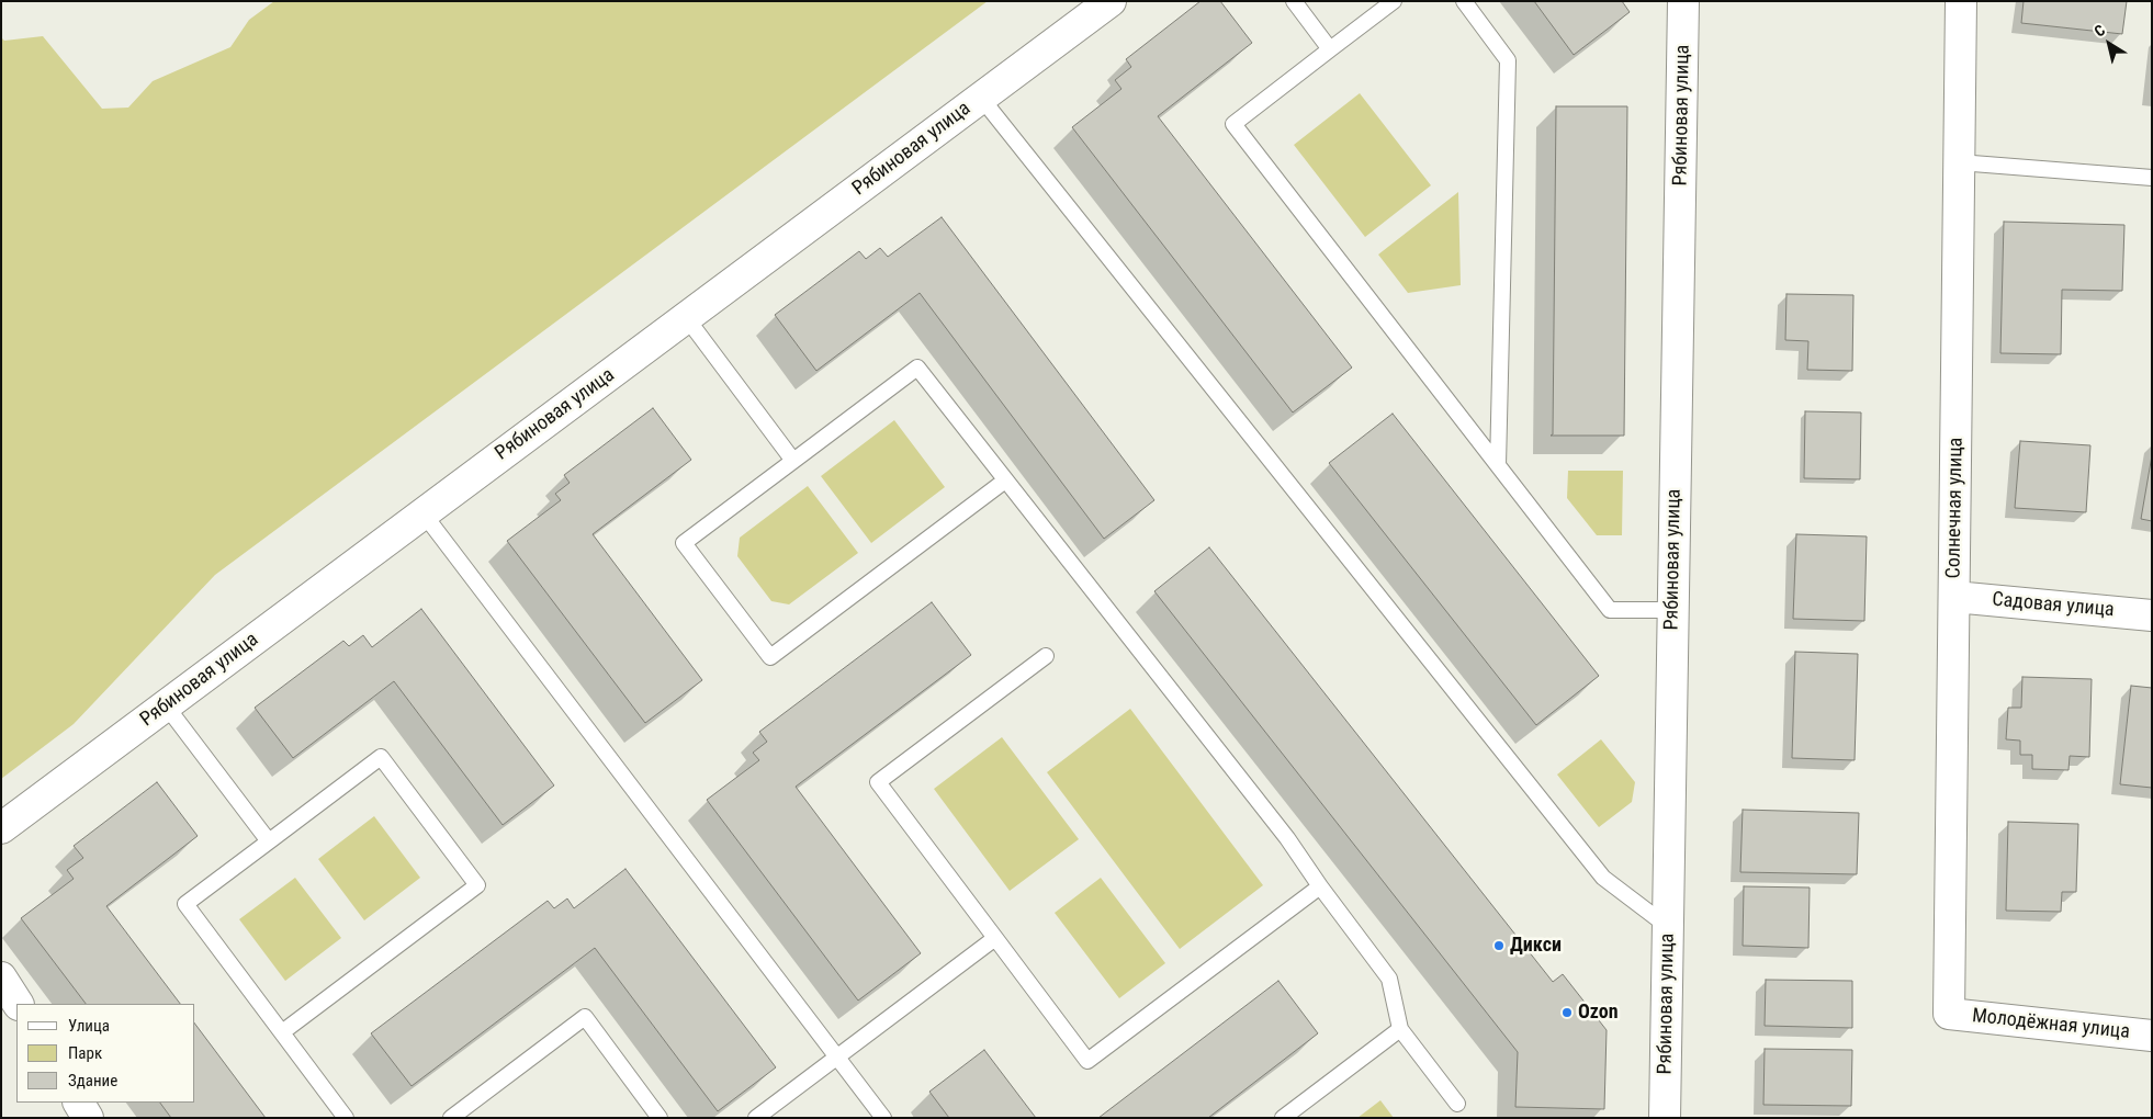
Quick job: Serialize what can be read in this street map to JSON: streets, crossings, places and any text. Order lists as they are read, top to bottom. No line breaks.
{"streets":{"street":["Рябиновая улица","Солнечная улица","Садовая улица","Молодёжная улица"]},"crossings":[["Солнечная улица","Садовая улица"],["Солнечная улица","Молодёжная улица"]],"places":["Дикси","Ozon"],"legend":["Улица","Парк","Здание"],"north":"top left"}
